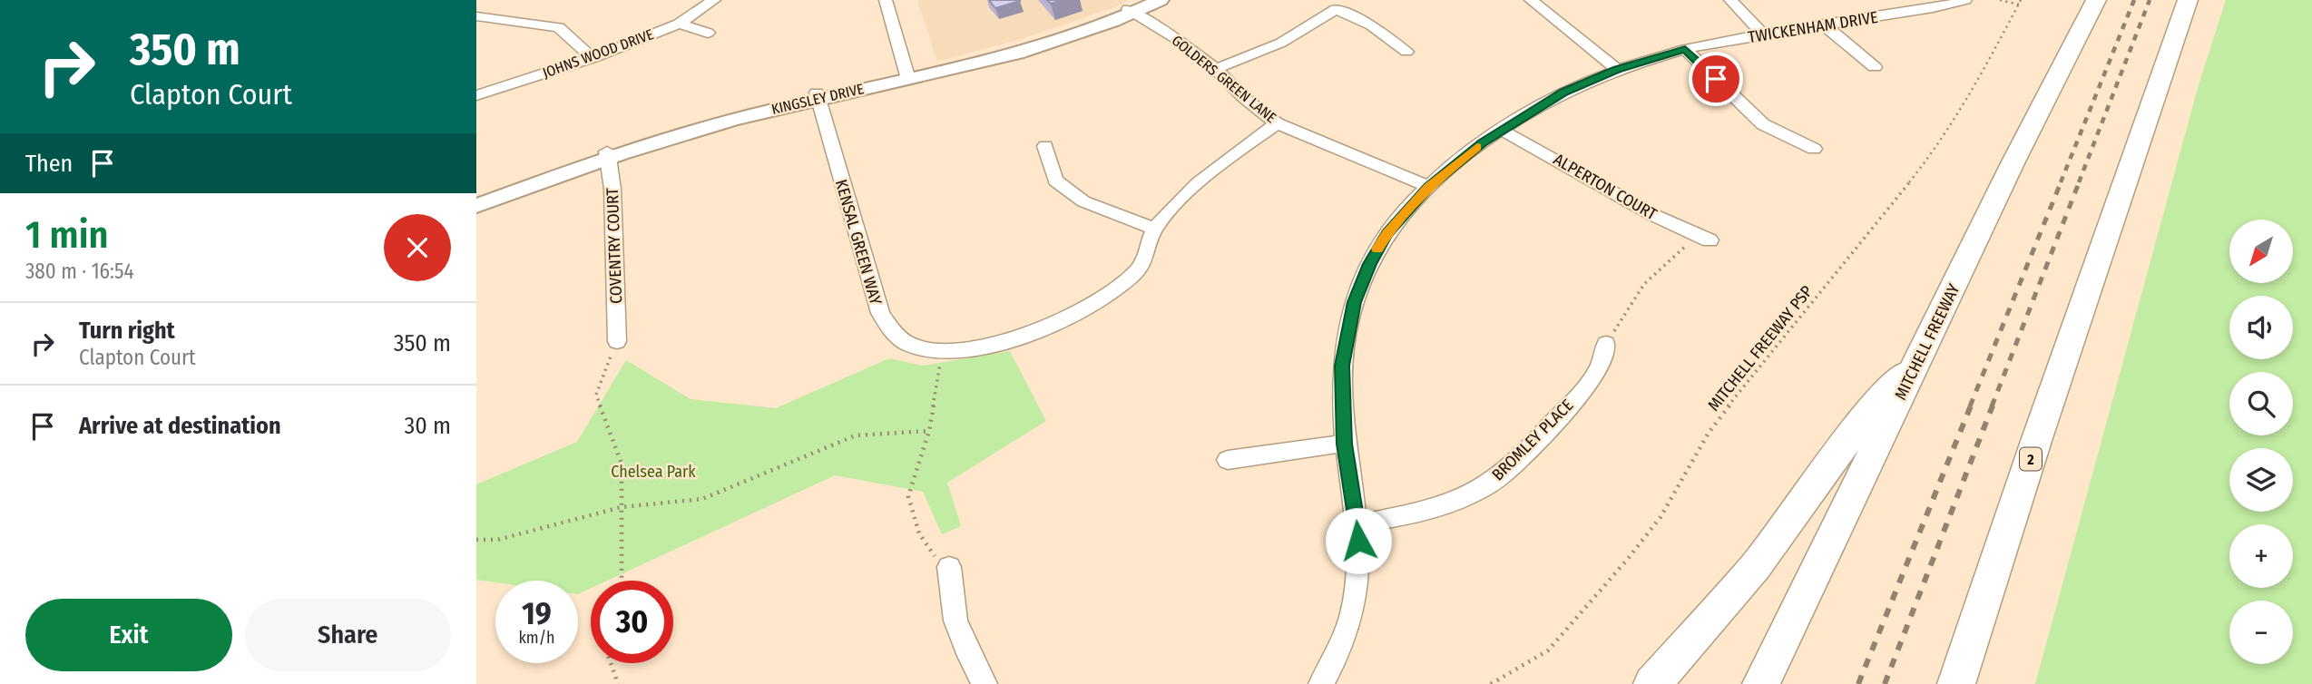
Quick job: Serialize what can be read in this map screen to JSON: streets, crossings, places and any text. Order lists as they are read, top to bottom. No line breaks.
{"streets":{"highway":["MITCHELL FREEWAY","2"],"main road":["KINGSLEY DRIVE"],"street":["TWICKENHAM DRIVE","JOHNS WOOD DRIVE","GOLDERS GREEN LANE","ALPERTON COURT","KENSAL GREEN WAY","COVENTRY COURT","BROMLEY PLACE"],"path":["MITCHELL FREEWAY PSP"]},"crossings":[["TWICKENHAM DRIVE","GOLDERS GREEN LANE"],["TWICKENHAM DRIVE","ALPERTON COURT"],["TWICKENHAM DRIVE","BROMLEY PLACE"],["GOLDERS GREEN LANE","KINGSLEY DRIVE"],["GOLDERS GREEN LANE","KENSAL GREEN WAY"],["KINGSLEY DRIVE","KENSAL GREEN WAY"],["KINGSLEY DRIVE","COVENTRY COURT"]],"parks":["Chelsea Park"],"north":"bottom left","page":{"turn":["350 m","Clapton Court"],"then":"Then","heading":["1 min","380 m · 16:54"],"map_buttons":["+","−"],"list":[{"name":"Turn right","note":"Clapton Court","value":"350 m"},{"name":"Arrive at destination","value":"30 m"}],"speed":"19 km/h","limit":"30","buttons":["Exit","Share"]}}
